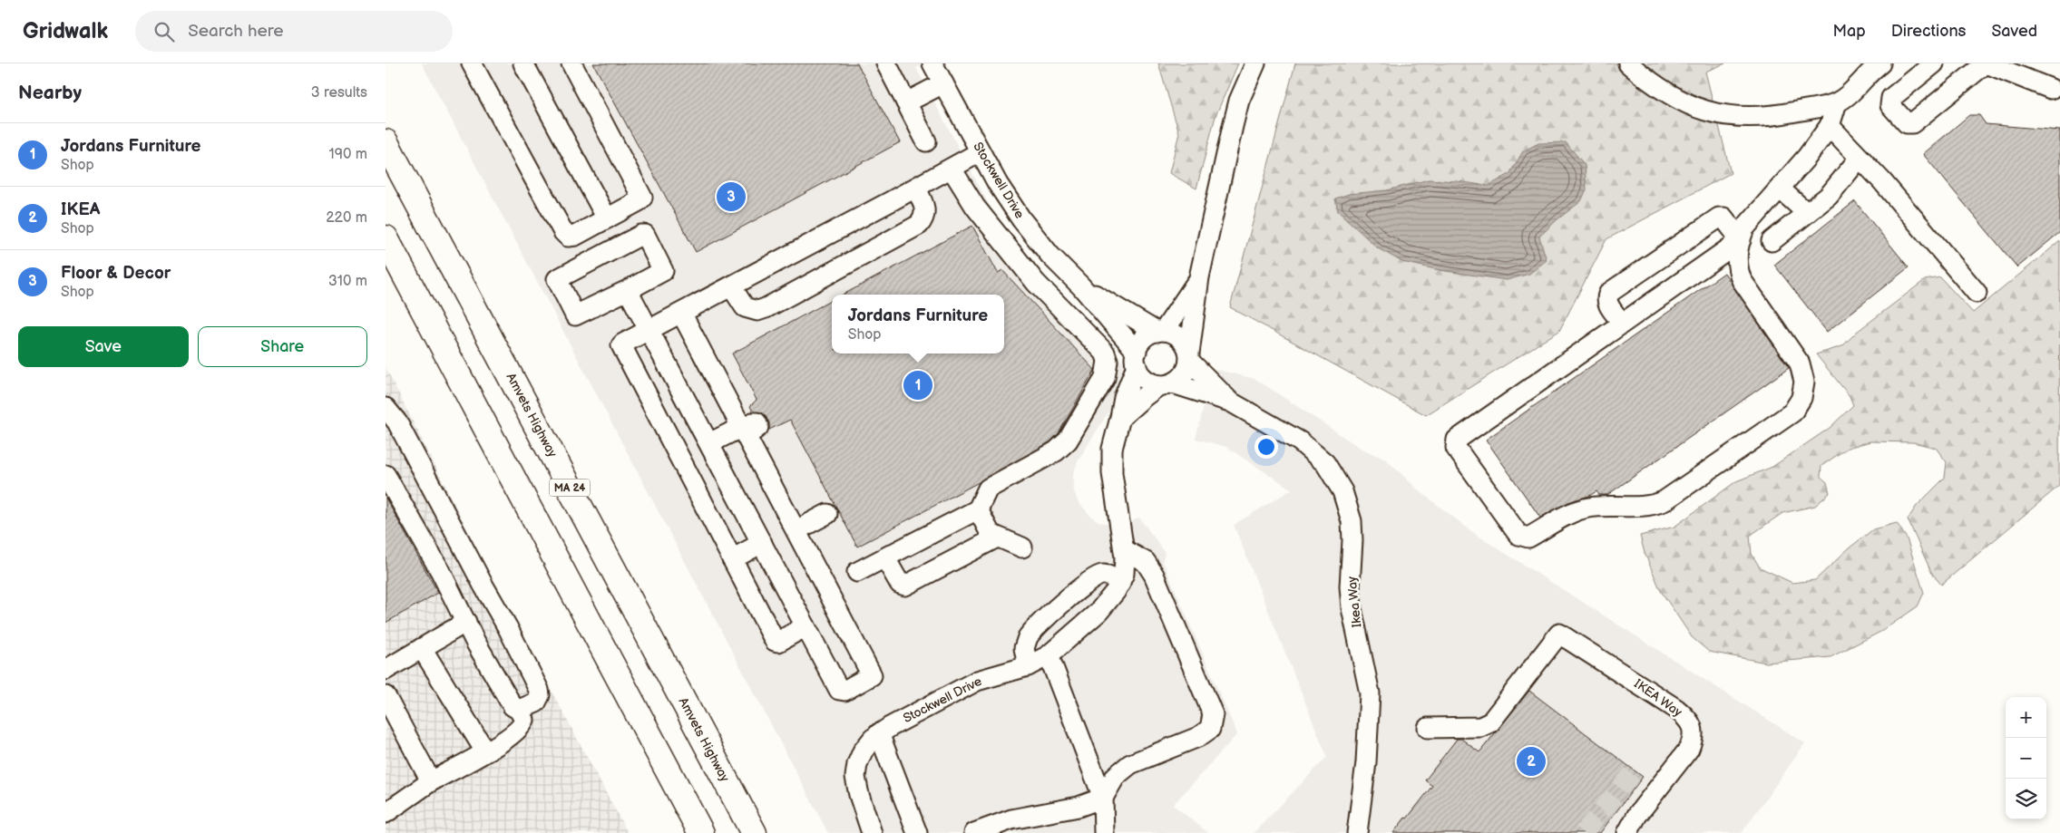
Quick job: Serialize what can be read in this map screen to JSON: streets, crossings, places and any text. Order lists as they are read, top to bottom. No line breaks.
{"streets":{"highway":["Amvets Highway","MA 24"],"street":["Stockwell Drive","Ikea Way","IKEA Way"]},"crossings":[["Stockwell Drive","Ikea Way"]],"page":{"header":"Gridwalk","search":"Search here","nav":["Map","Directions","Saved"],"heading":["Nearby","3 results"],"list":[{"mark":"1","name":"Jordans Furniture","note":"Shop","value":"190 m"},{"mark":"2","name":"IKEA","note":"Shop","value":"220 m"},{"mark":"3","name":"Floor & Decor","note":"Shop","value":"310 m"}],"pins":["3","1","2"],"popup":["Jordans Furniture","Shop"],"buttons":["Save","Share"],"map_buttons":["+","−"]}}
